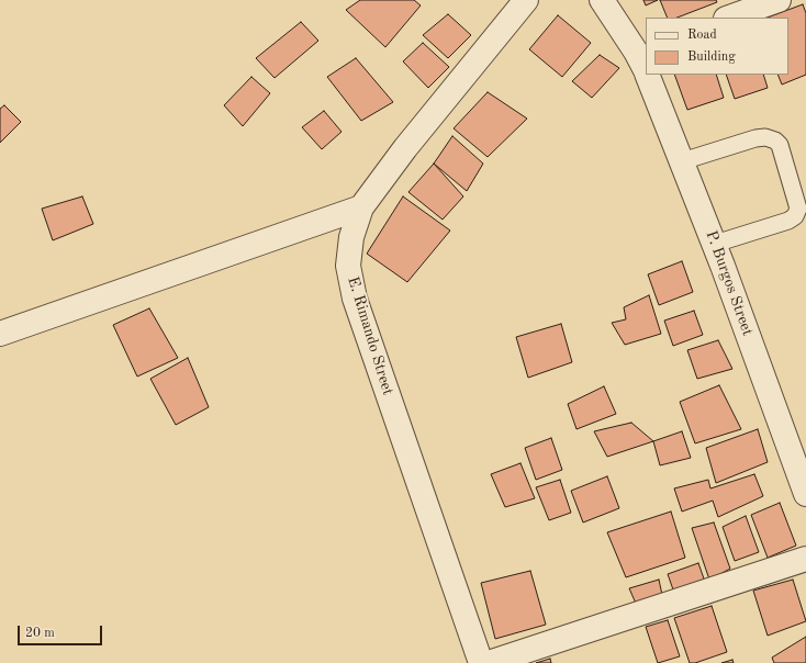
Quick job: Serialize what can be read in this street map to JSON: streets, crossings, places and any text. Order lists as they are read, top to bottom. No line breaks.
{"streets":{"street":["P. Burgos Street","E. Rimando Street"]},"legend":["Road","Building"],"scale_bar":"20 m"}
